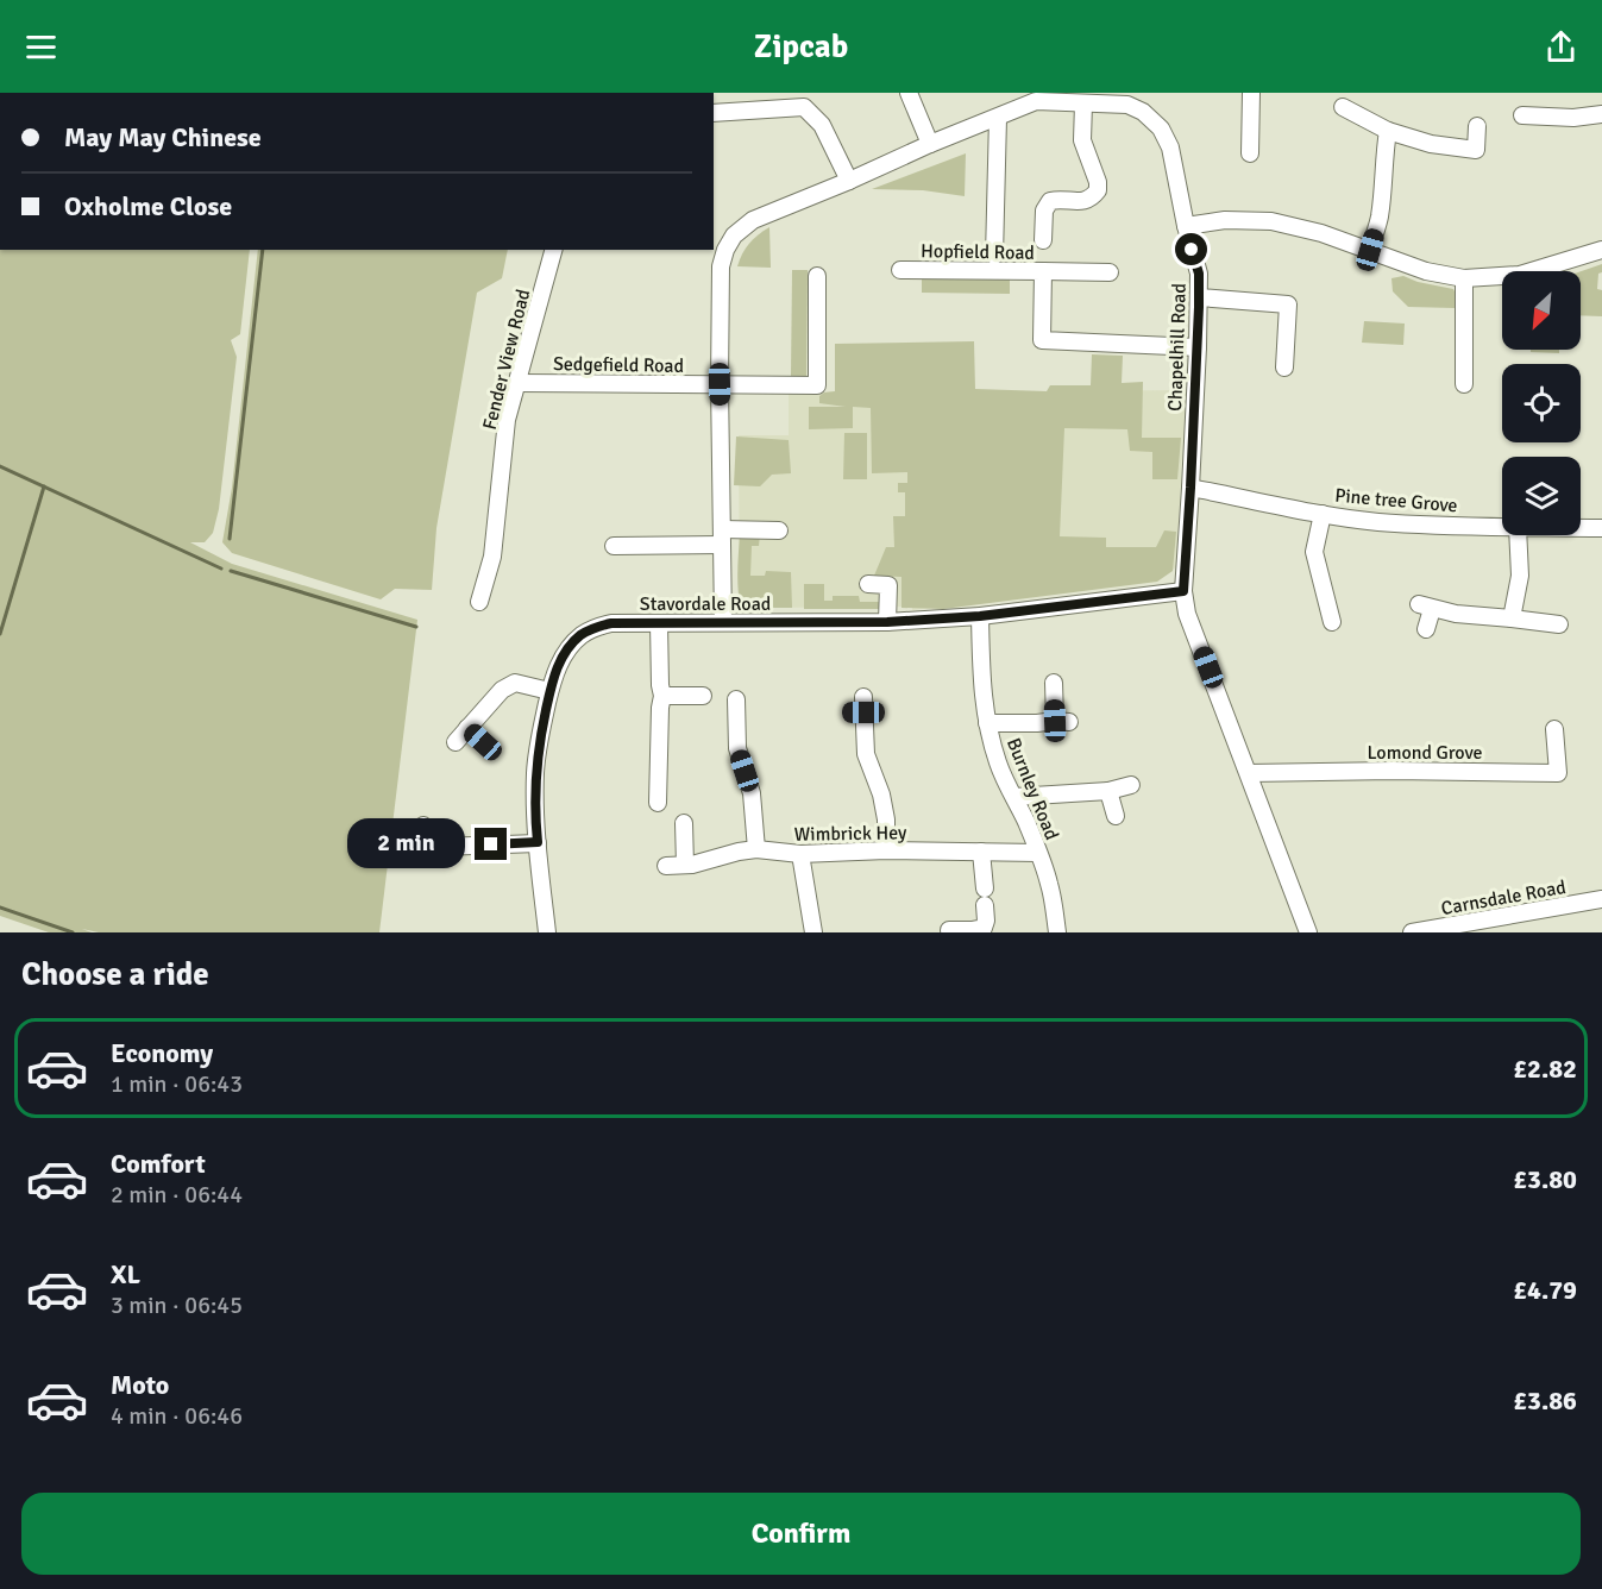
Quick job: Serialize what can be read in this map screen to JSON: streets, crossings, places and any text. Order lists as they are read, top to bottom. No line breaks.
{"streets":{"street":["Hopfield Road","Chapelhill Road","Fender View Road","Sedgefield Road","Pine tree Grove","Stavordale Road","Lomond Grove","Burnley Road","Wimbrick Hey","Carnsdale Road"]},"crossings":[["Hopfield Road","Chapelhill Road"],["Chapelhill Road","Sedgefield Road"],["Chapelhill Road","Pine tree Grove"],["Chapelhill Road","Stavordale Road"],["Chapelhill Road","Lomond Grove"],["Fender View Road","Sedgefield Road"],["Stavordale Road","Burnley Road"],["Burnley Road","Wimbrick Hey"]],"north":"bottom left","page":{"header":"Zipcab","banner":["May May Chinese","Oxholme Close"],"bubble":"2 min","heading":"Choose a ride","list":[{"name":"Economy","note":"1 min · 06:43","value":"£2.82"},{"name":"Comfort","note":"2 min · 06:44","value":"£3.80"},{"name":"XL","note":"3 min · 06:45","value":"£4.79"},{"name":"Moto","note":"4 min · 06:46","value":"£3.86"}],"buttons":"Confirm"}}
